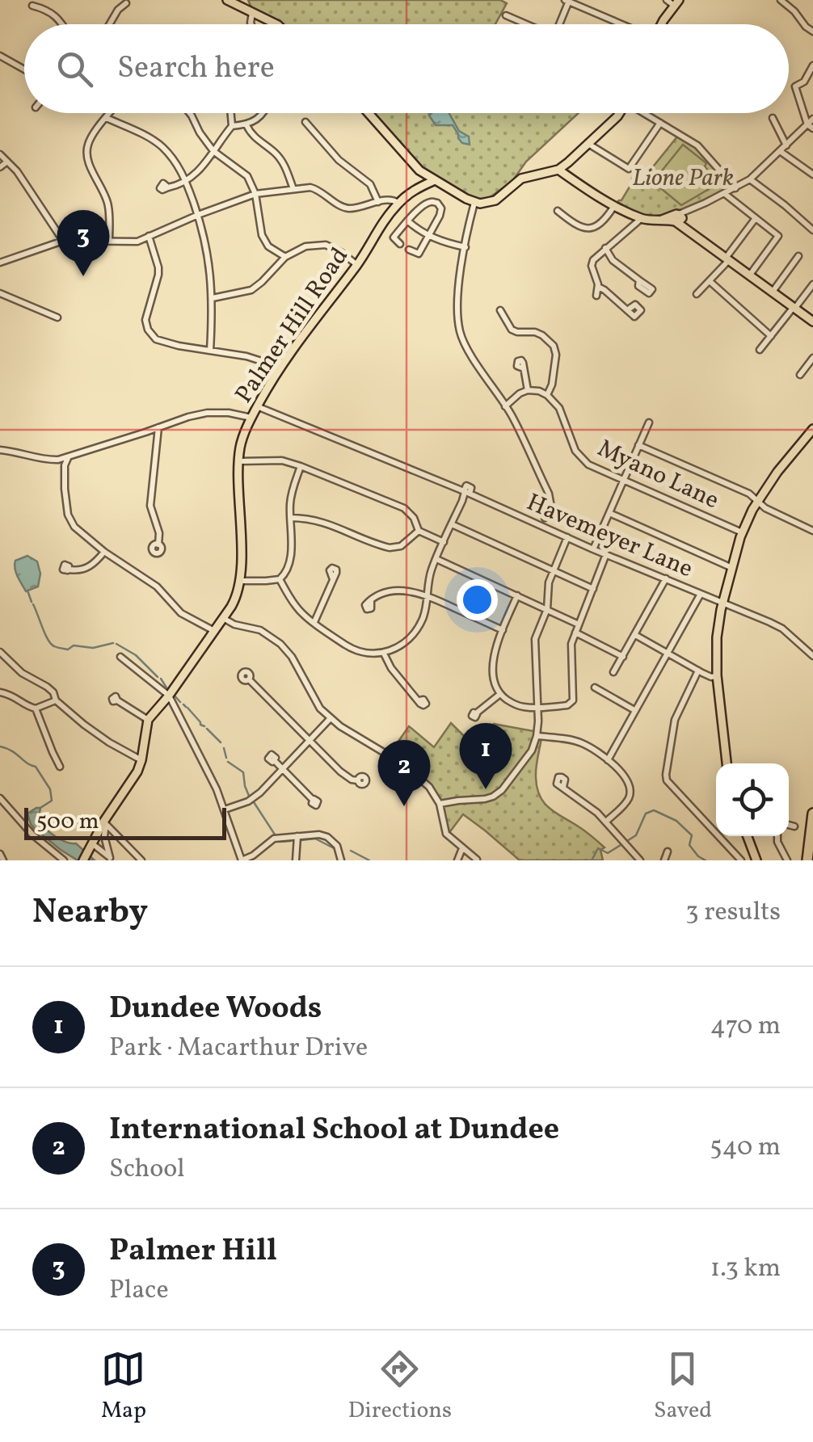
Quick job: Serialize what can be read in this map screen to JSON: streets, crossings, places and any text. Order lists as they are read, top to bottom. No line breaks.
{"streets":{"main road":["Palmer Hill Road"],"street":["Myano Lane","Havemeyer Lane"]},"crossings":[["Palmer Hill Road","Havemeyer Lane"]],"parks":["Lione Park"],"scale_bar":"500 m","page":{"search":"Search here","pins":["3","1","2"],"scale":"500 m","heading":["Nearby","3 results"],"list":[{"mark":"1","name":"Dundee Woods","note":"Park · Macarthur Drive","value":"470 m"},{"mark":"2","name":"International School at Dundee","note":"School","value":"540 m"},{"mark":"3","name":"Palmer Hill","note":"Place","value":"1.3 km"}],"nav":["Map","Directions","Saved"]}}
